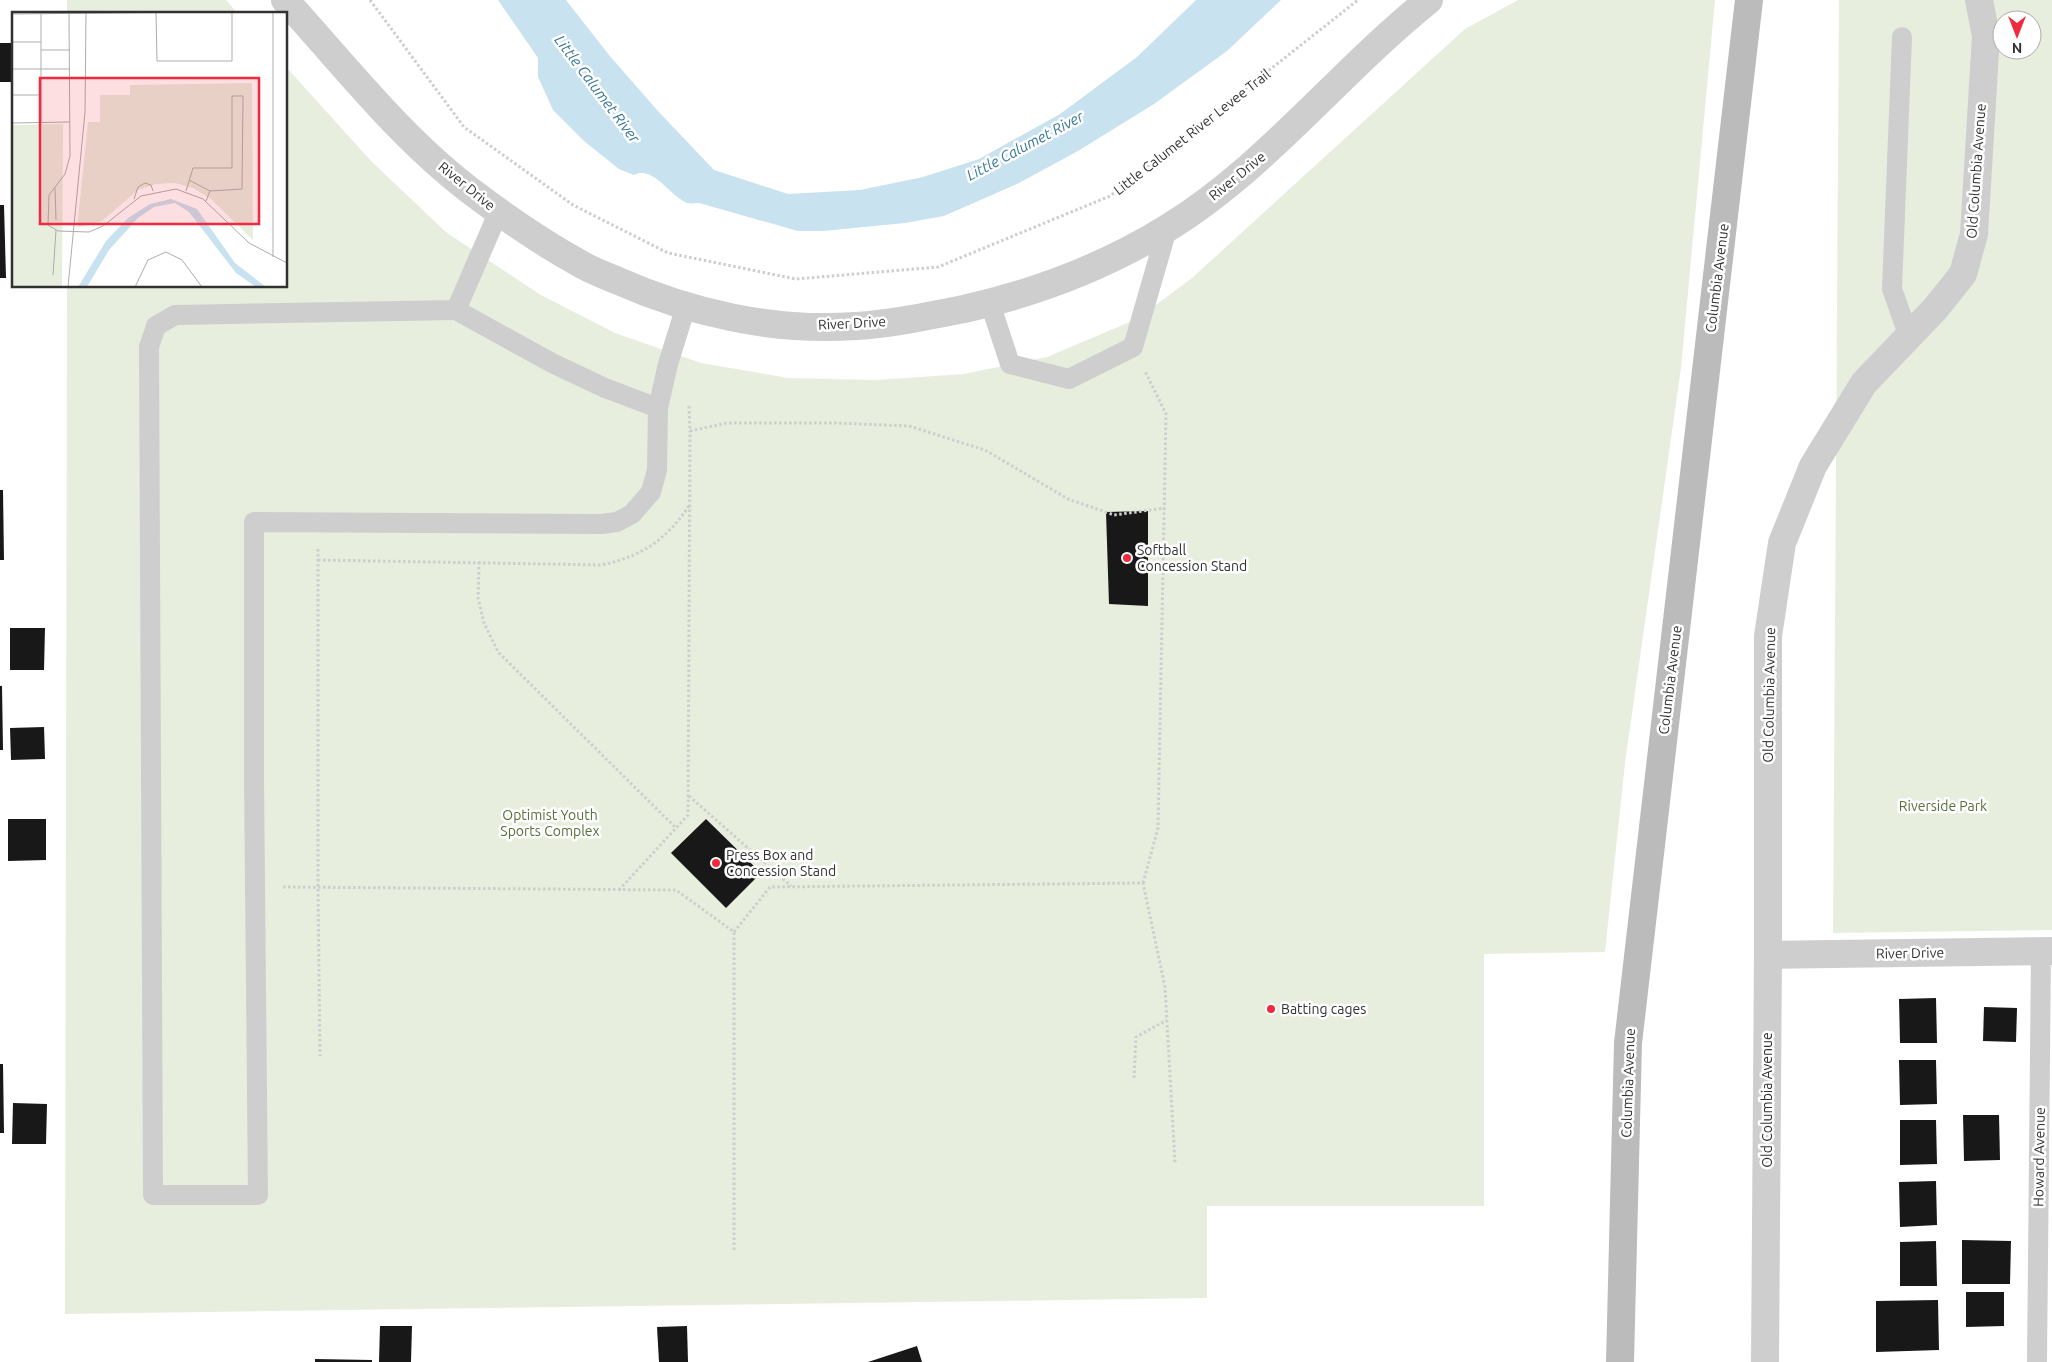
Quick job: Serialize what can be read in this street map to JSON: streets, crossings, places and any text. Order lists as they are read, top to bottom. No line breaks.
{"streets":{"street":["Old Columbia Avenue","River Drive","Columbia Avenue"],"lane":["Howard Avenue"],"path":["Little Calumet River Levee Trail"]},"crossings":[["Old Columbia Avenue","River Drive"],["River Drive","Howard Avenue"]],"water":["Little Calumet River"],"parks":["Riverside Park","Optimist Youth Sports Complex"],"places":["Softball Concession Stand","Press Box and Concession Stand","Batting cages"],"north":"bottom"}
